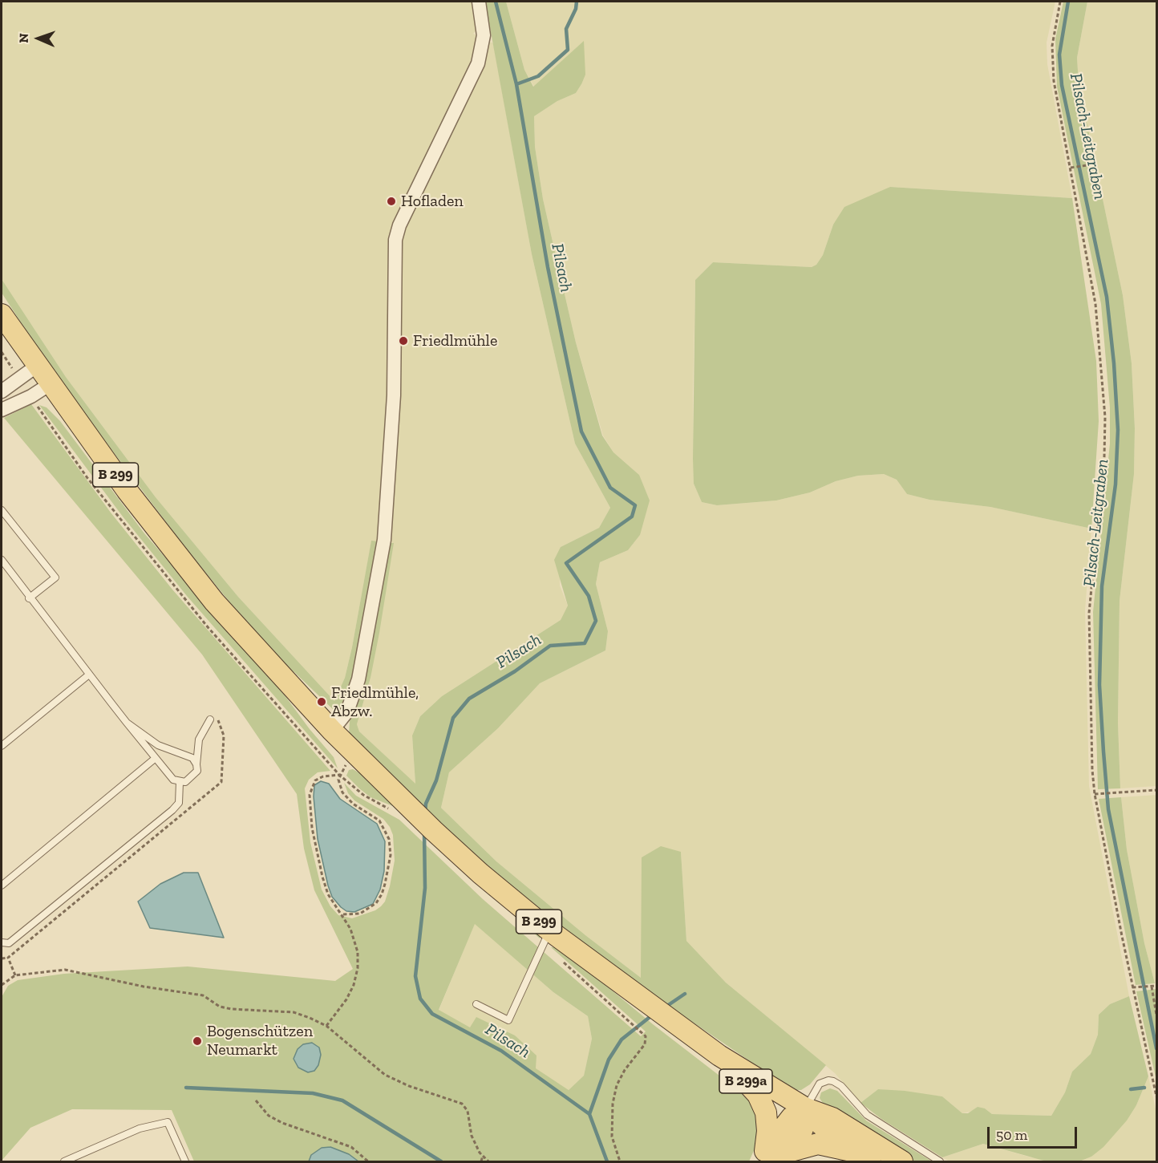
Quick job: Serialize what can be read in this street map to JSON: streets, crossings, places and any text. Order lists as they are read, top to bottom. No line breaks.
{"streets":{"main road":["B 299","B 299a"]},"crossings":[["B 299","B 299a"]],"water":["Pilsach-Leitgraben","Pilsach"],"places":["Hofladen","Friedlmühle","Friedlmühle, Abzw.","Bogenschützen Neumarkt"],"scale_bar":"50 m","north":"left"}
